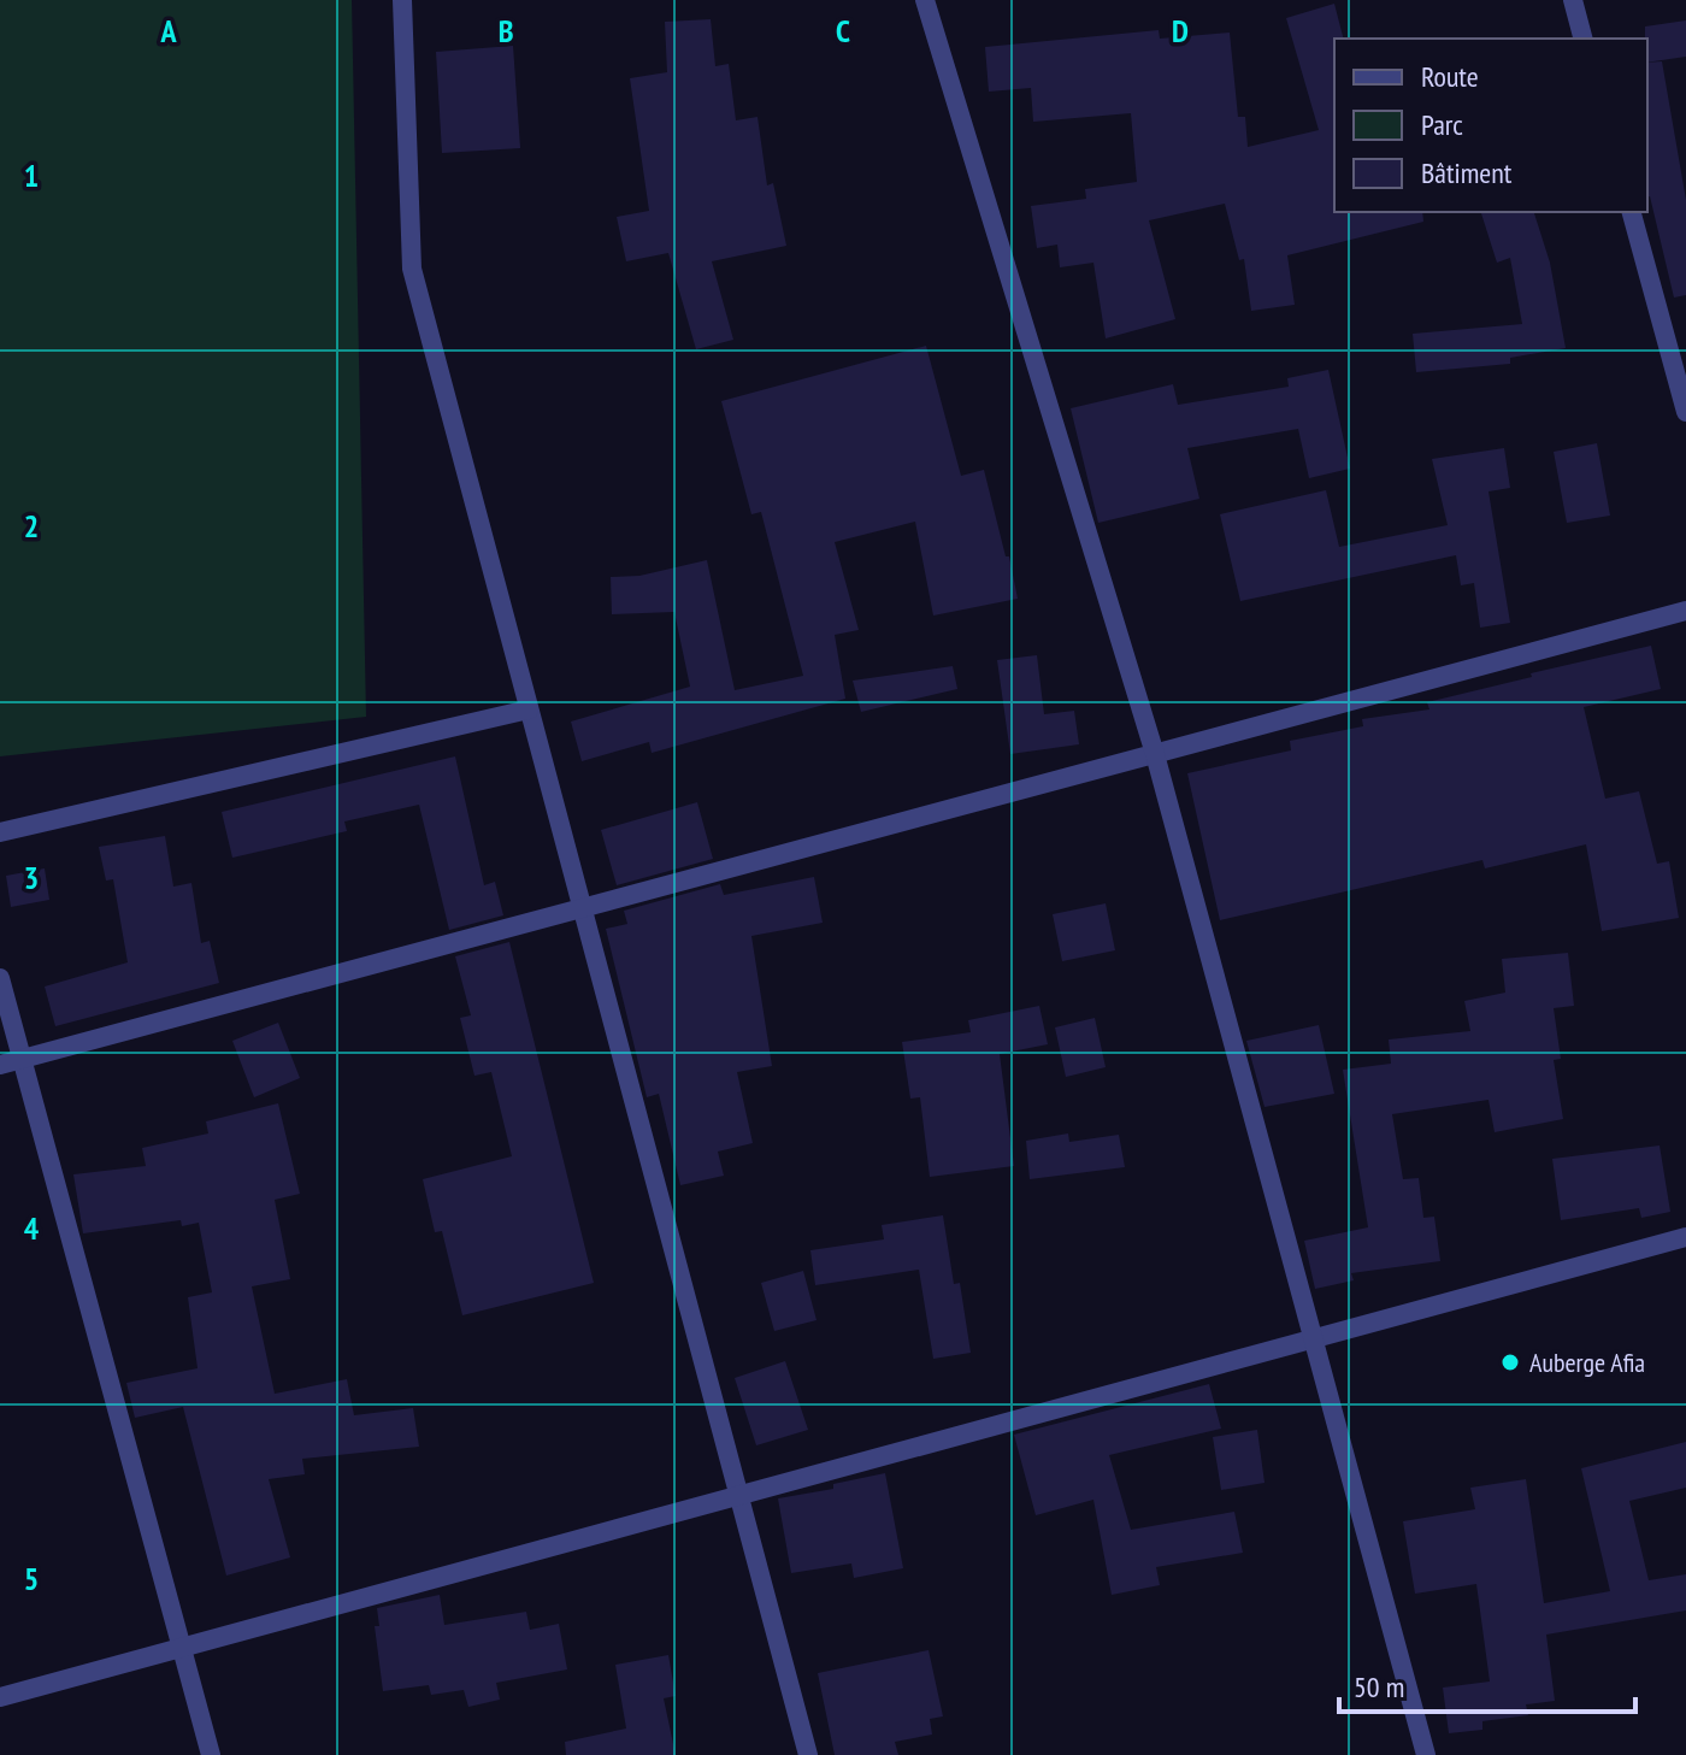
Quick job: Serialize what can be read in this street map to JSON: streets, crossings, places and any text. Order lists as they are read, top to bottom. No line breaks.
{"places":["Auberge Afia"],"legend":["Route","Parc","Bâtiment"],"scale_bar":"50 m","grid":{"columns":["A","B","C","D"],"rows":["1","2","3","4","5"]}}
